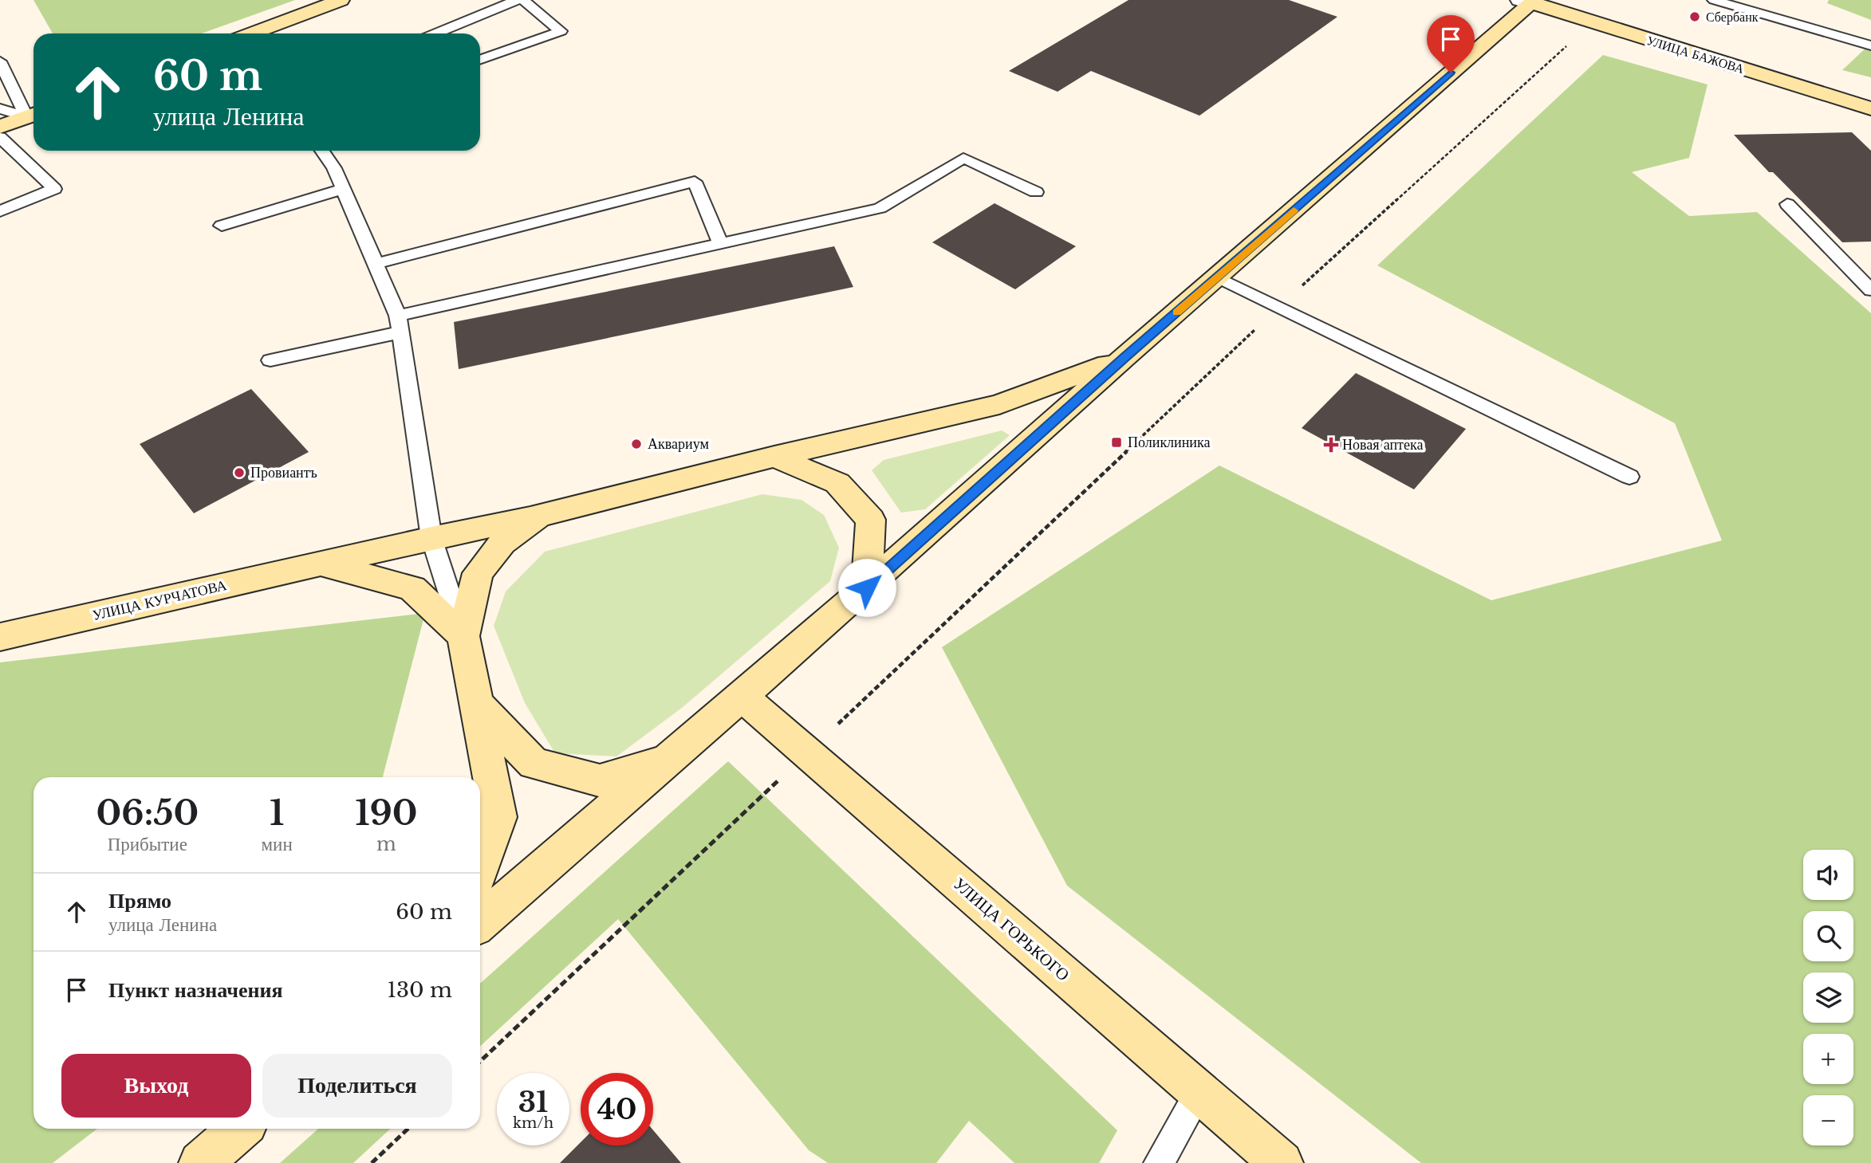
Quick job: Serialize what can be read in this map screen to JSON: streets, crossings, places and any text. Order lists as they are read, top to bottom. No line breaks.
{"streets":{"street":["УЛИЦА БАЖОВА","УЛИЦА КУРЧАТОВА","УЛИЦА ГОРЬКОГО"]},"places":{"other":["Сбербанк","Аквариум","Провиантъ"],"transit":["Поликлиника"],"health":["Новая аптека"]},"page":{"turn":["60 m","улица Ленина"],"eta":["06:50","Прибытие","1","мин","190","m"],"map_buttons":["+","−"],"list":[{"name":"Прямо","note":"улица Ленина","value":"60 m"},{"name":"Пункт назначения","value":"130 m"}],"buttons":["Выход","Поделиться"],"speed":"31 km/h","limit":"40"}}
